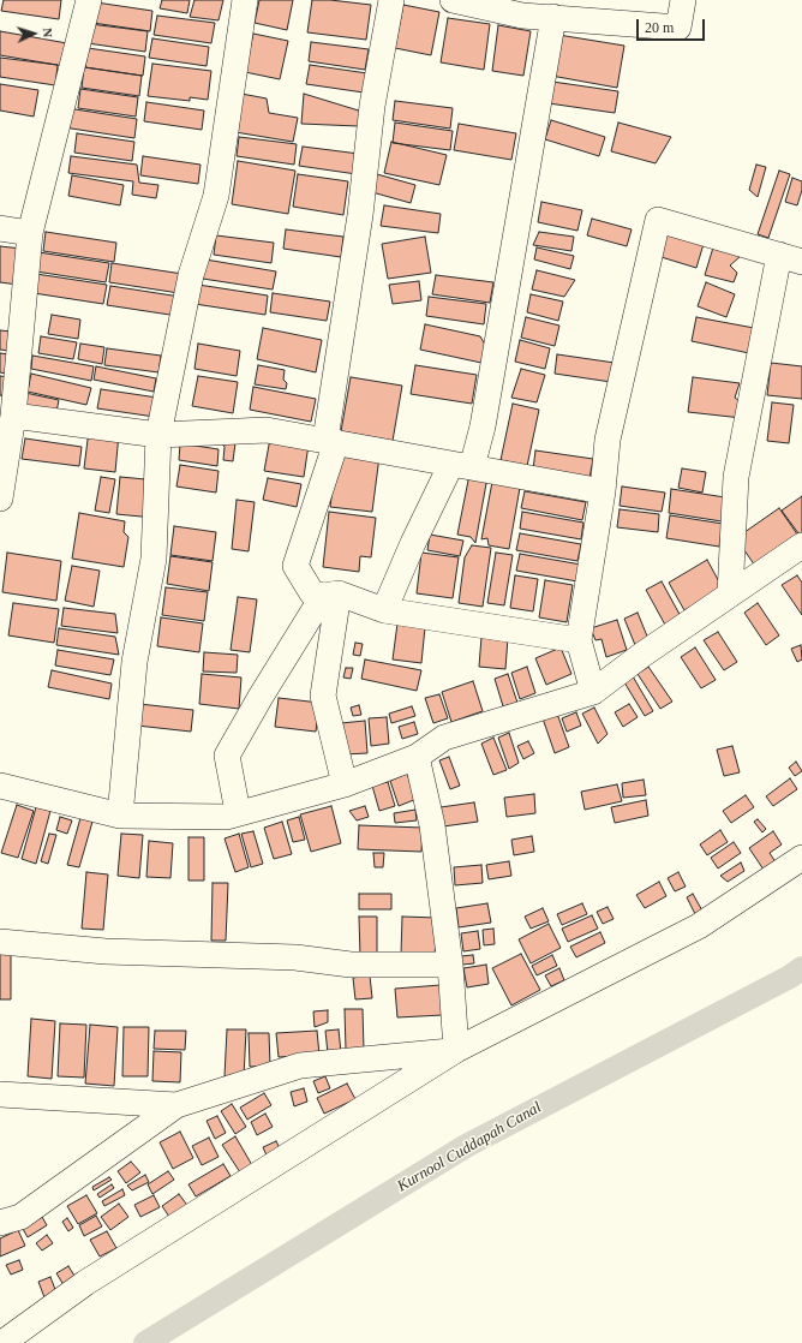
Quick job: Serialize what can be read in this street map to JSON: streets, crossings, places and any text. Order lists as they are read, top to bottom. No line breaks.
{"water":["Kurnool Cuddapah Canal"],"scale_bar":"20 m","north":"right"}
